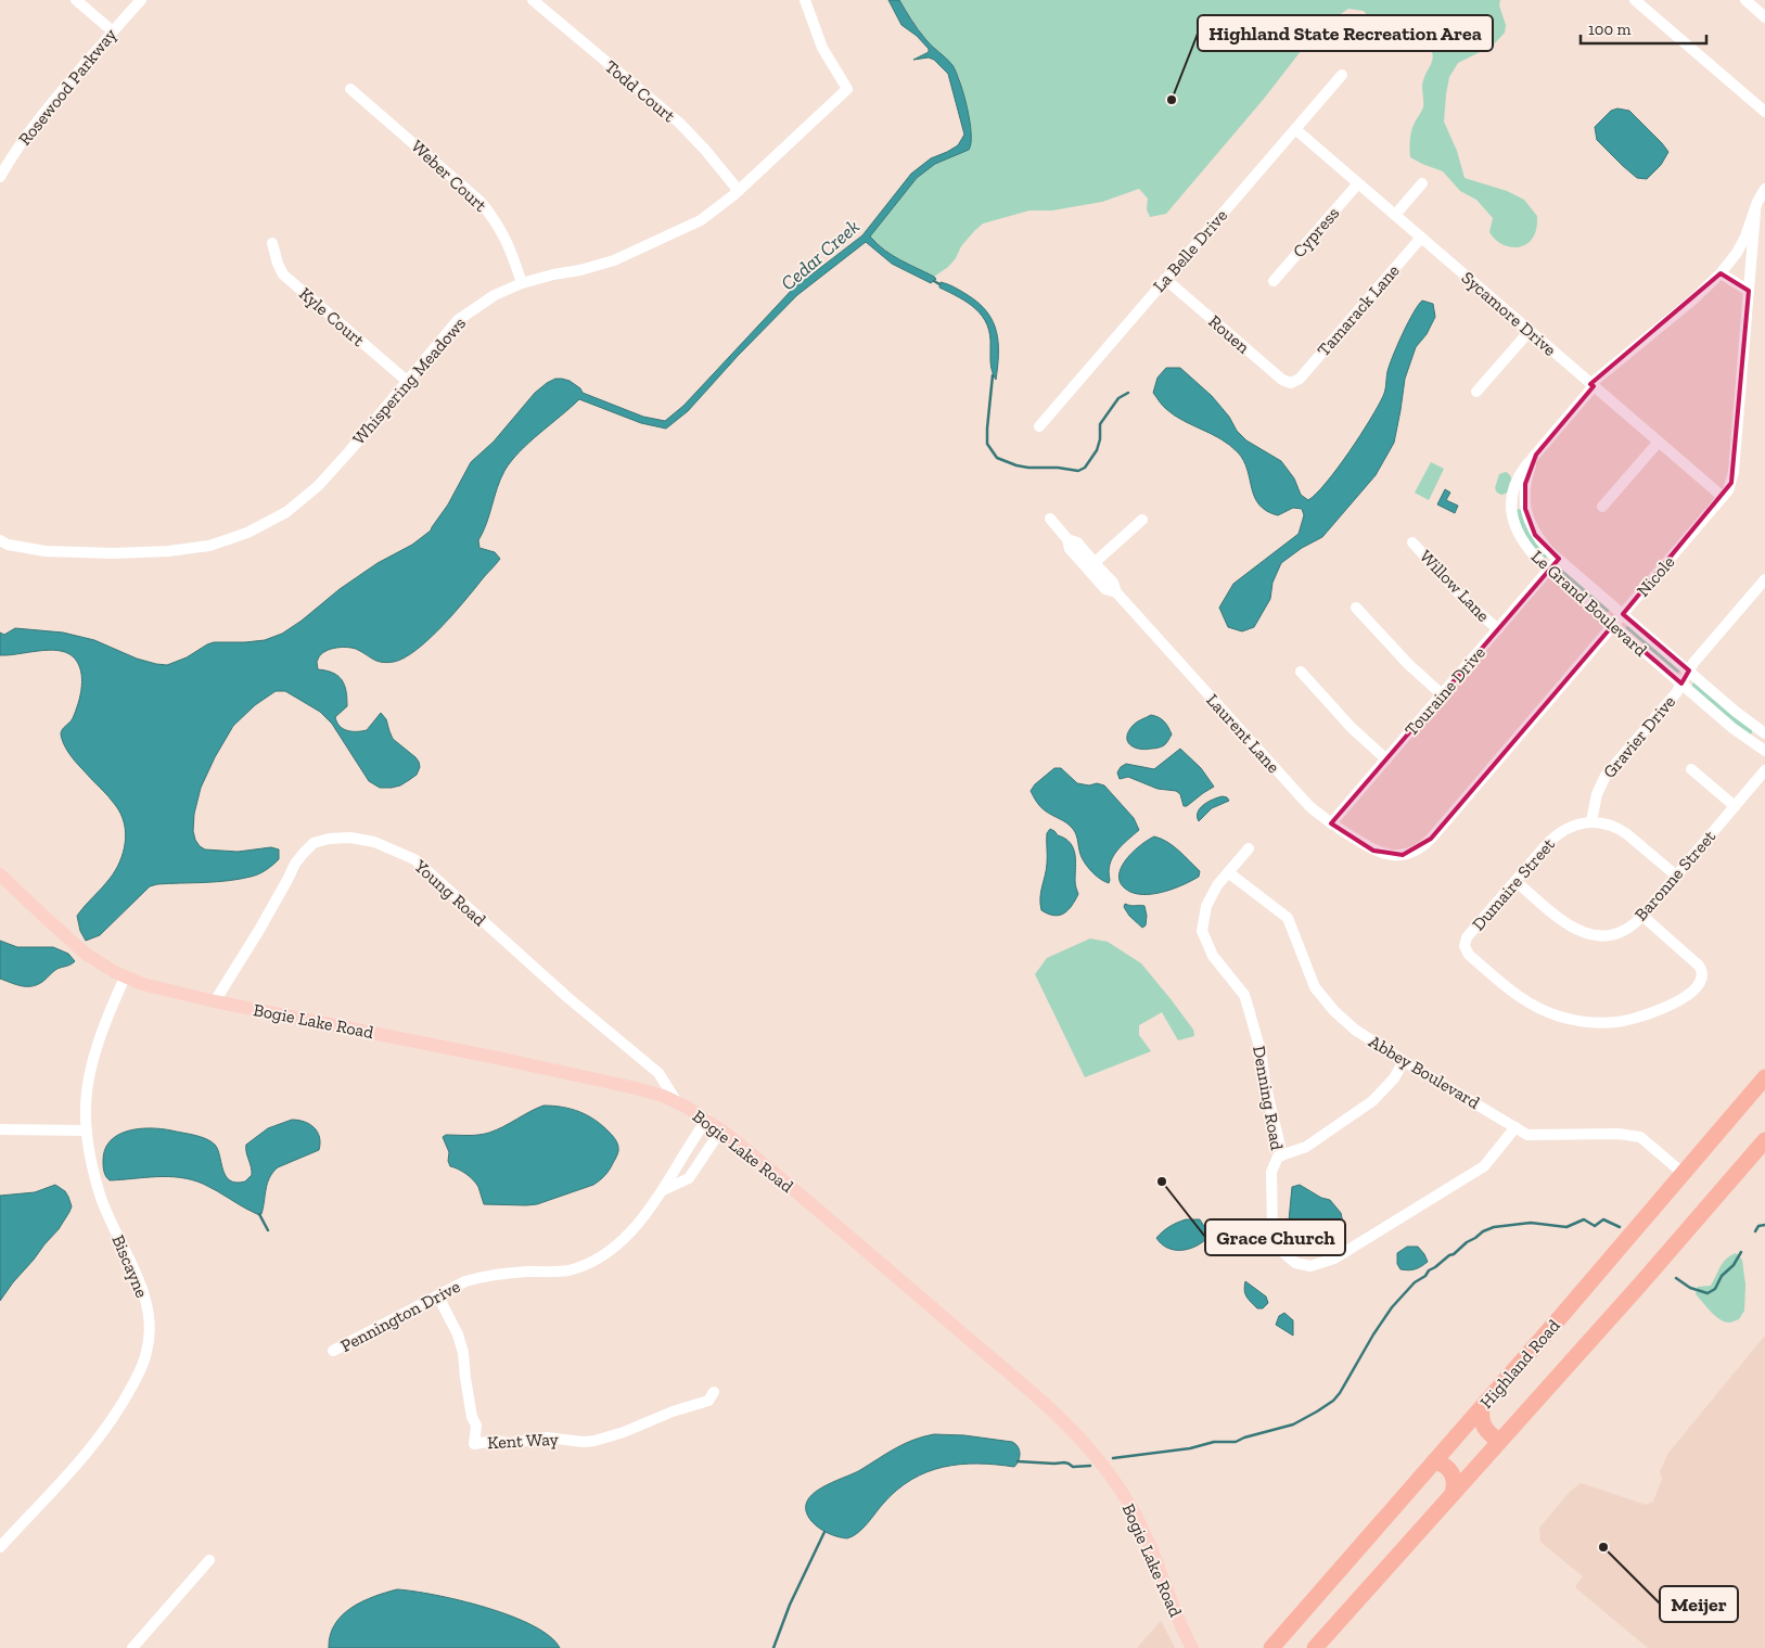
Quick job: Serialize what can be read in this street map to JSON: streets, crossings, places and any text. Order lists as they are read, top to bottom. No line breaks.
{"streets":{"highway":["Highland Road"],"main road":["Bogie Lake Road"],"street":["Rosewood Parkway","Todd Court","Weber Court","Cypress","La Belle Drive","Tamarack Lane","Sycamore Drive","Kyle Court","Rouen","Whispering Meadows","Nicole","Willow Lane","Le Grand Boulevard","Touraine Drive","Laurent Lane","Gravier Drive","Baronne Street","Dumaire Street","Young Road","Abbey Boulevard","Denning Road","Biscayne","Pennington Drive","Kent Way"]},"crossings":[["Todd Court","Whispering Meadows"],["Weber Court","Whispering Meadows"],["Cypress","Sycamore Drive"],["La Belle Drive","Sycamore Drive"],["La Belle Drive","Rouen"],["Tamarack Lane","Sycamore Drive"],["Tamarack Lane","Rouen"],["Sycamore Drive","Nicole"],["Sycamore Drive","Le Grand Boulevard"],["Kyle Court","Whispering Meadows"],["Nicole","Le Grand Boulevard"],["Nicole","Laurent Lane"],["Willow Lane","Touraine Drive"],["Le Grand Boulevard","Touraine Drive"],["Le Grand Boulevard","Gravier Drive"],["Touraine Drive","Laurent Lane"],["Gravier Drive","Baronne Street"],["Gravier Drive","Dumaire Street"],["Baronne Street","Dumaire Street"],["Young Road","Bogie Lake Road"],["Bogie Lake Road","Biscayne"],["Bogie Lake Road","Pennington Drive"],["Abbey Boulevard","Denning Road"],["Abbey Boulevard","Highland Road"],["Pennington Drive","Kent Way"]],"water":["Cedar Creek"],"places":["Highland State Recreation Area","Grace Church","Meijer"],"scale_bar":"100 m"}
